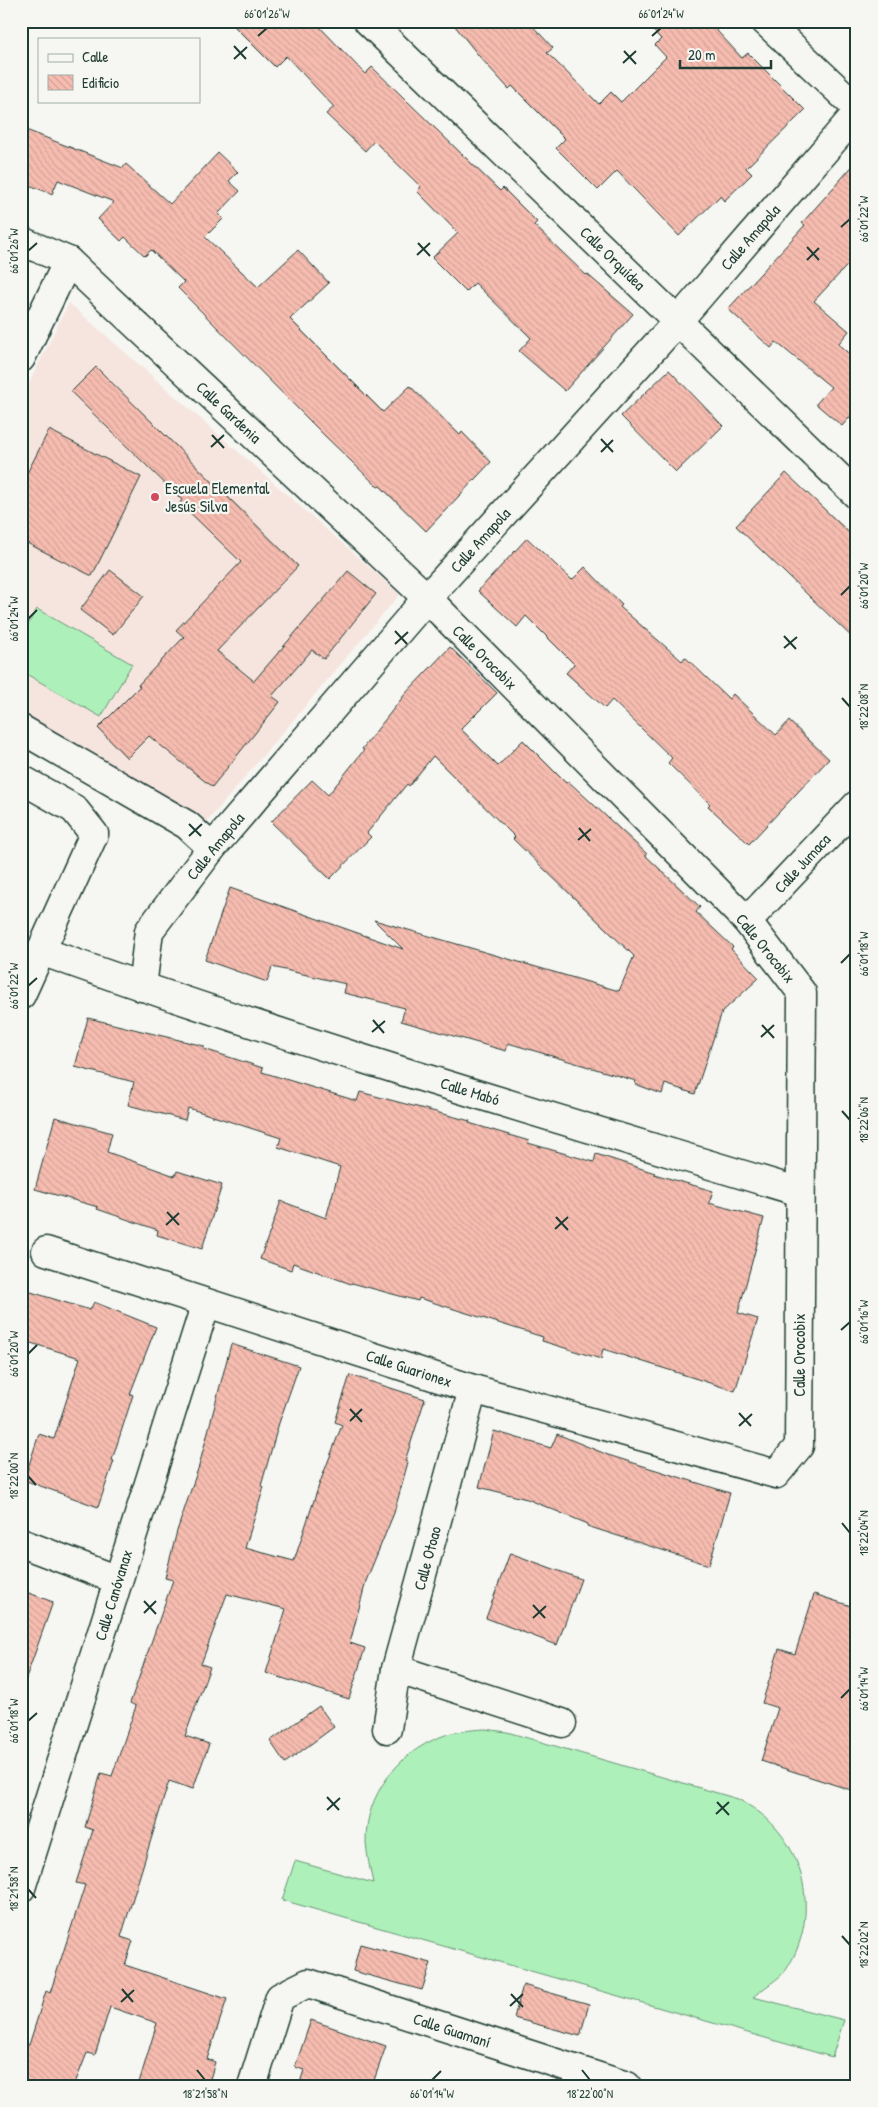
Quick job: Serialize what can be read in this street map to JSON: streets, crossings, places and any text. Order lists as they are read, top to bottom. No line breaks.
{"streets":{"street":["Calle Amapola","Calle Orquídea","Calle Gardenia","Calle Orocobix","Calle Jumaca","Calle Mabó","Calle Guarionex","Calle Otoao","Calle Canóvanax","Calle Guamaní"]},"crossings":[["Calle Amapola","Calle Orquídea"],["Calle Amapola","Calle Gardenia"],["Calle Amapola","Calle Orocobix"],["Calle Amapola","Calle Mabó"],["Calle Gardenia","Calle Orocobix"],["Calle Orocobix","Calle Jumaca"],["Calle Orocobix","Calle Mabó"],["Calle Orocobix","Calle Guarionex"],["Calle Guarionex","Calle Otoao"],["Calle Guarionex","Calle Canóvanax"]],"places":["Escuela Elemental Jesús Silva"],"legend":["Calle","Edificio"],"scale_bar":"20 m","coordinates":["66°01'26\"W","66°01'24\"W","66°01'22\"W","66°01'20\"W","18°22'08\"N","66°01'18\"W","18°22'06\"N","66°01'16\"W","18°22'00\"N","18°22'04\"N","66°01'14\"W","18°21'58\"N","18°22'02\"N"]}
